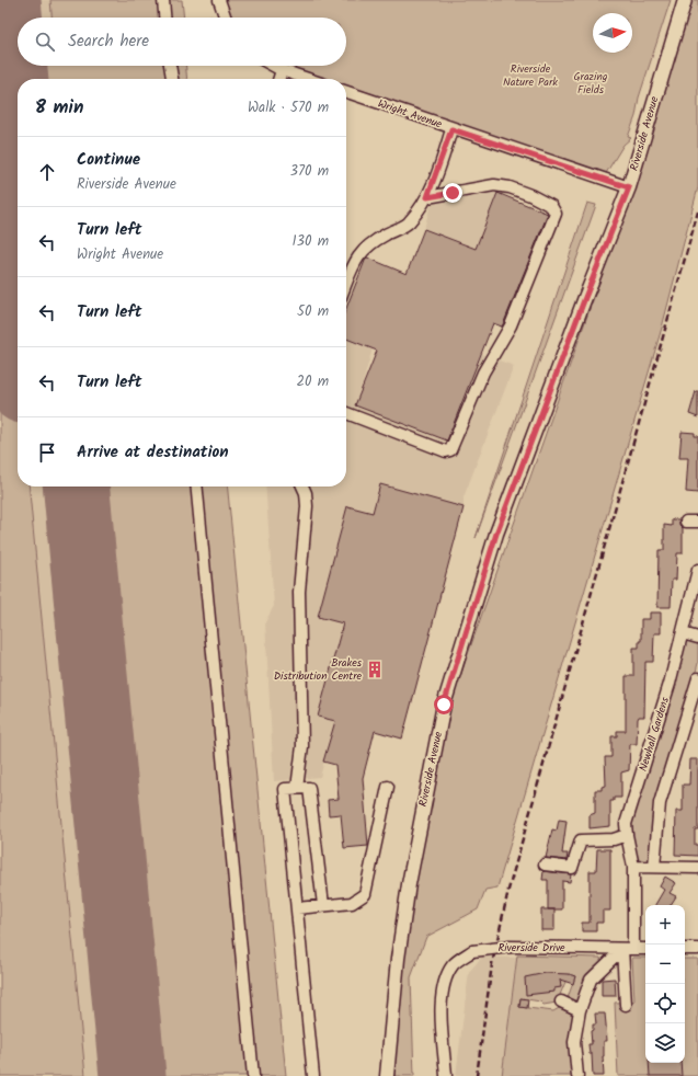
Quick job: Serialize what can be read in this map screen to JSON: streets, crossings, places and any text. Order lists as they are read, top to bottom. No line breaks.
{"streets":{"main road":["Riverside Avenue"],"street":["Wright Avenue","Newhall Gardens","Riverside Drive"]},"crossings":[["Wright Avenue","Riverside Avenue"],["Newhall Gardens","Riverside Drive"]],"parks":["Riverside Nature Park","Grazing Fields"],"places":{"building":["Brakes Distribution Centre"]},"north":"right","page":{"search":"Search here","heading":["8 min","Walk · 570 m"],"list":[["Continue","Riverside Avenue","370 m"],["Turn left","Wright Avenue","130 m"],["Turn left","50 m"],["Turn left","20 m"],"Arrive at destination"],"map_buttons":["+","−"]}}
